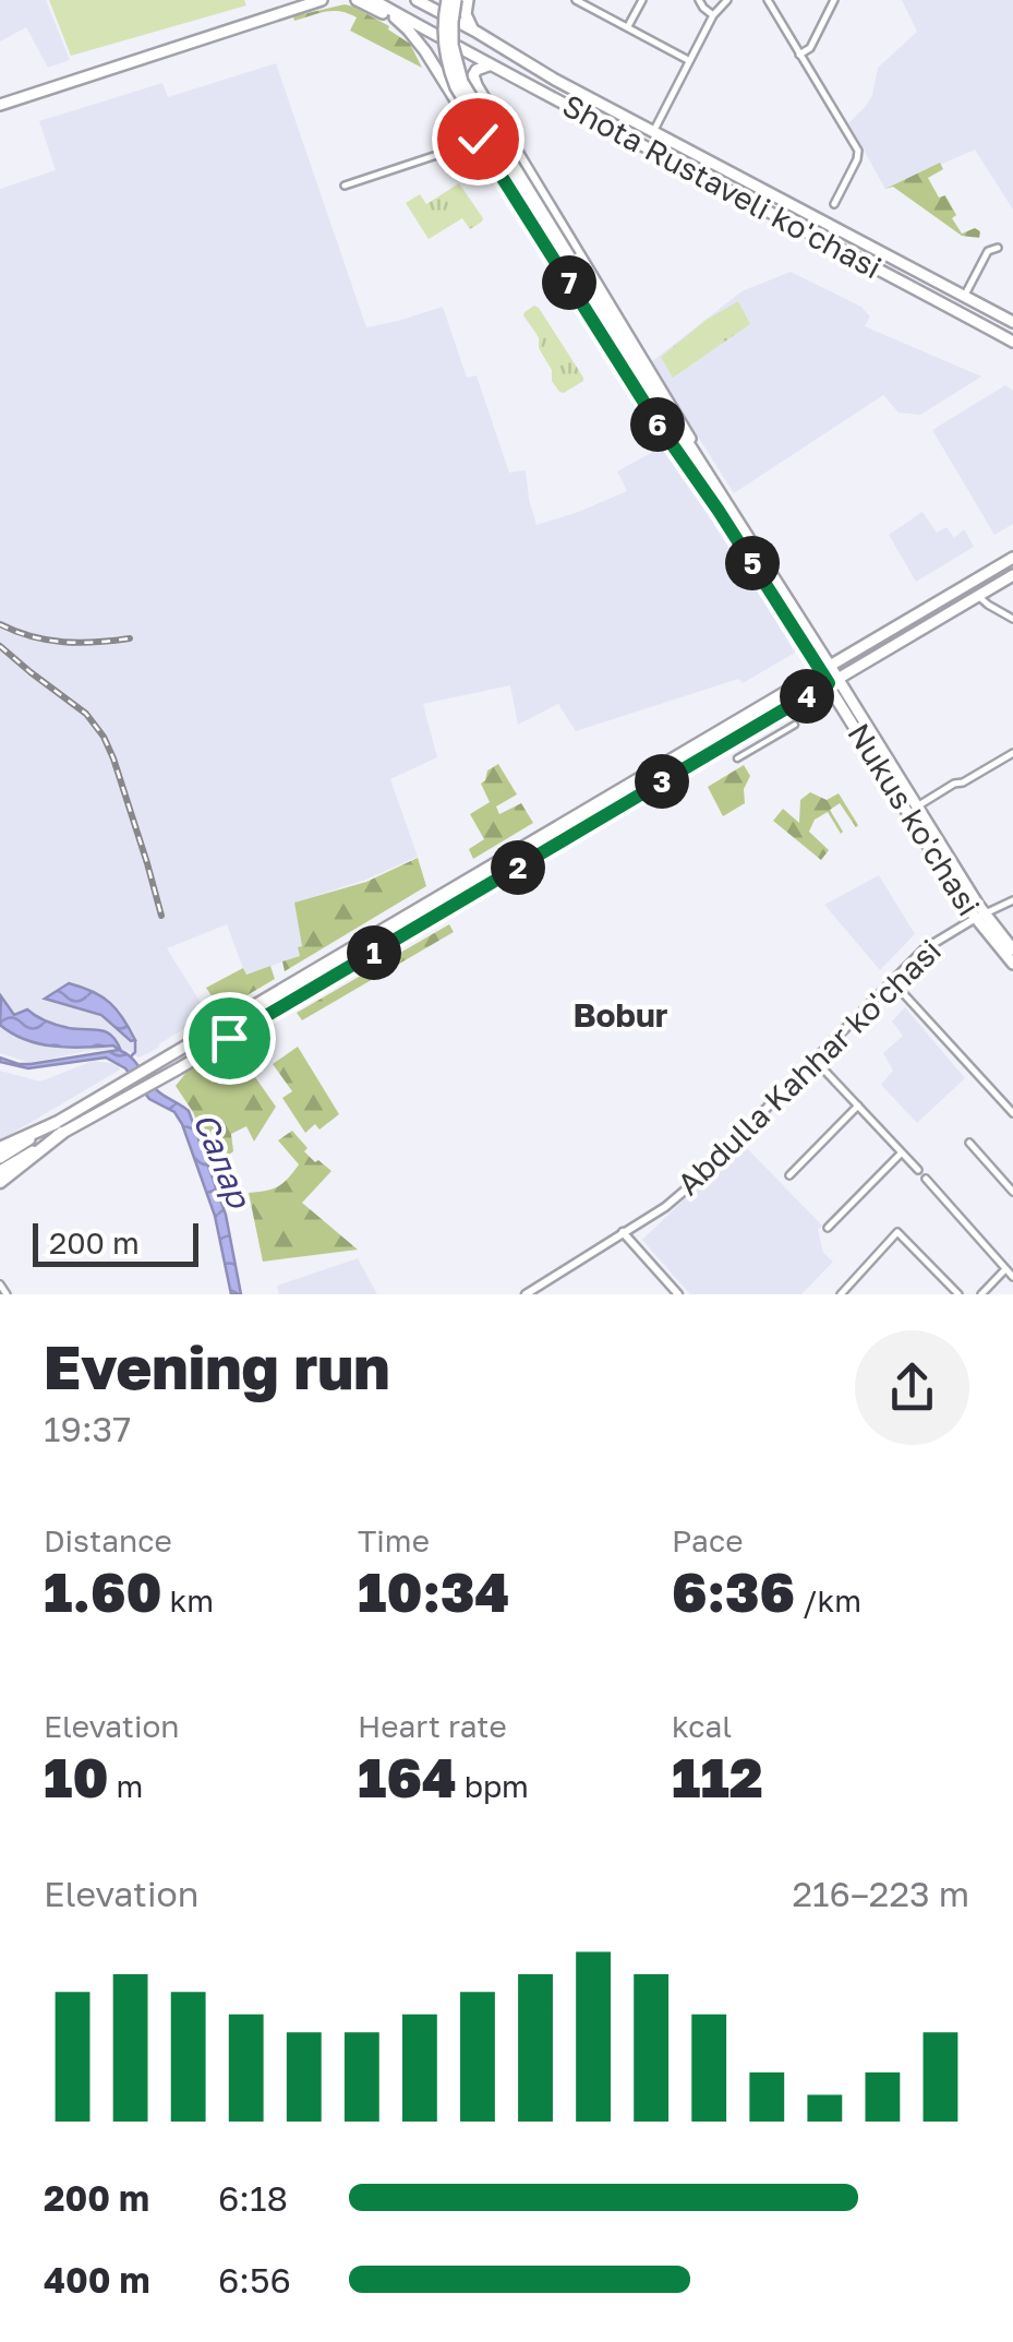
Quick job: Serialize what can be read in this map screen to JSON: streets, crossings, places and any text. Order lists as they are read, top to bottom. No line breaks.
{"streets":{"main road":["Shota Rustaveli ko'chasi","Nukus ko'chasi"],"street":["Abdulla Kahhar ko'chasi"]},"crossings":[["Nukus ko'chasi","Abdulla Kahhar ko'chasi"]],"districts":["Bobur"],"water":["Салар"],"scale_bar":"200 m","page":{"pins":["7","6","5","4","3","2","1"],"scale":"200 m","heading":["Evening run","19:37"],"stats":[["Distance","1.60 km"],["Time","10:34"],["Pace","6:36 /km"],["Elevation","10 m"],["Heart rate","164 bpm"],["kcal","112"]],"chart":["Elevation","216–223 m"],"list":[{"name":"200 m","note":"6:18"},{"name":"400 m","note":"6:56"}]}}
